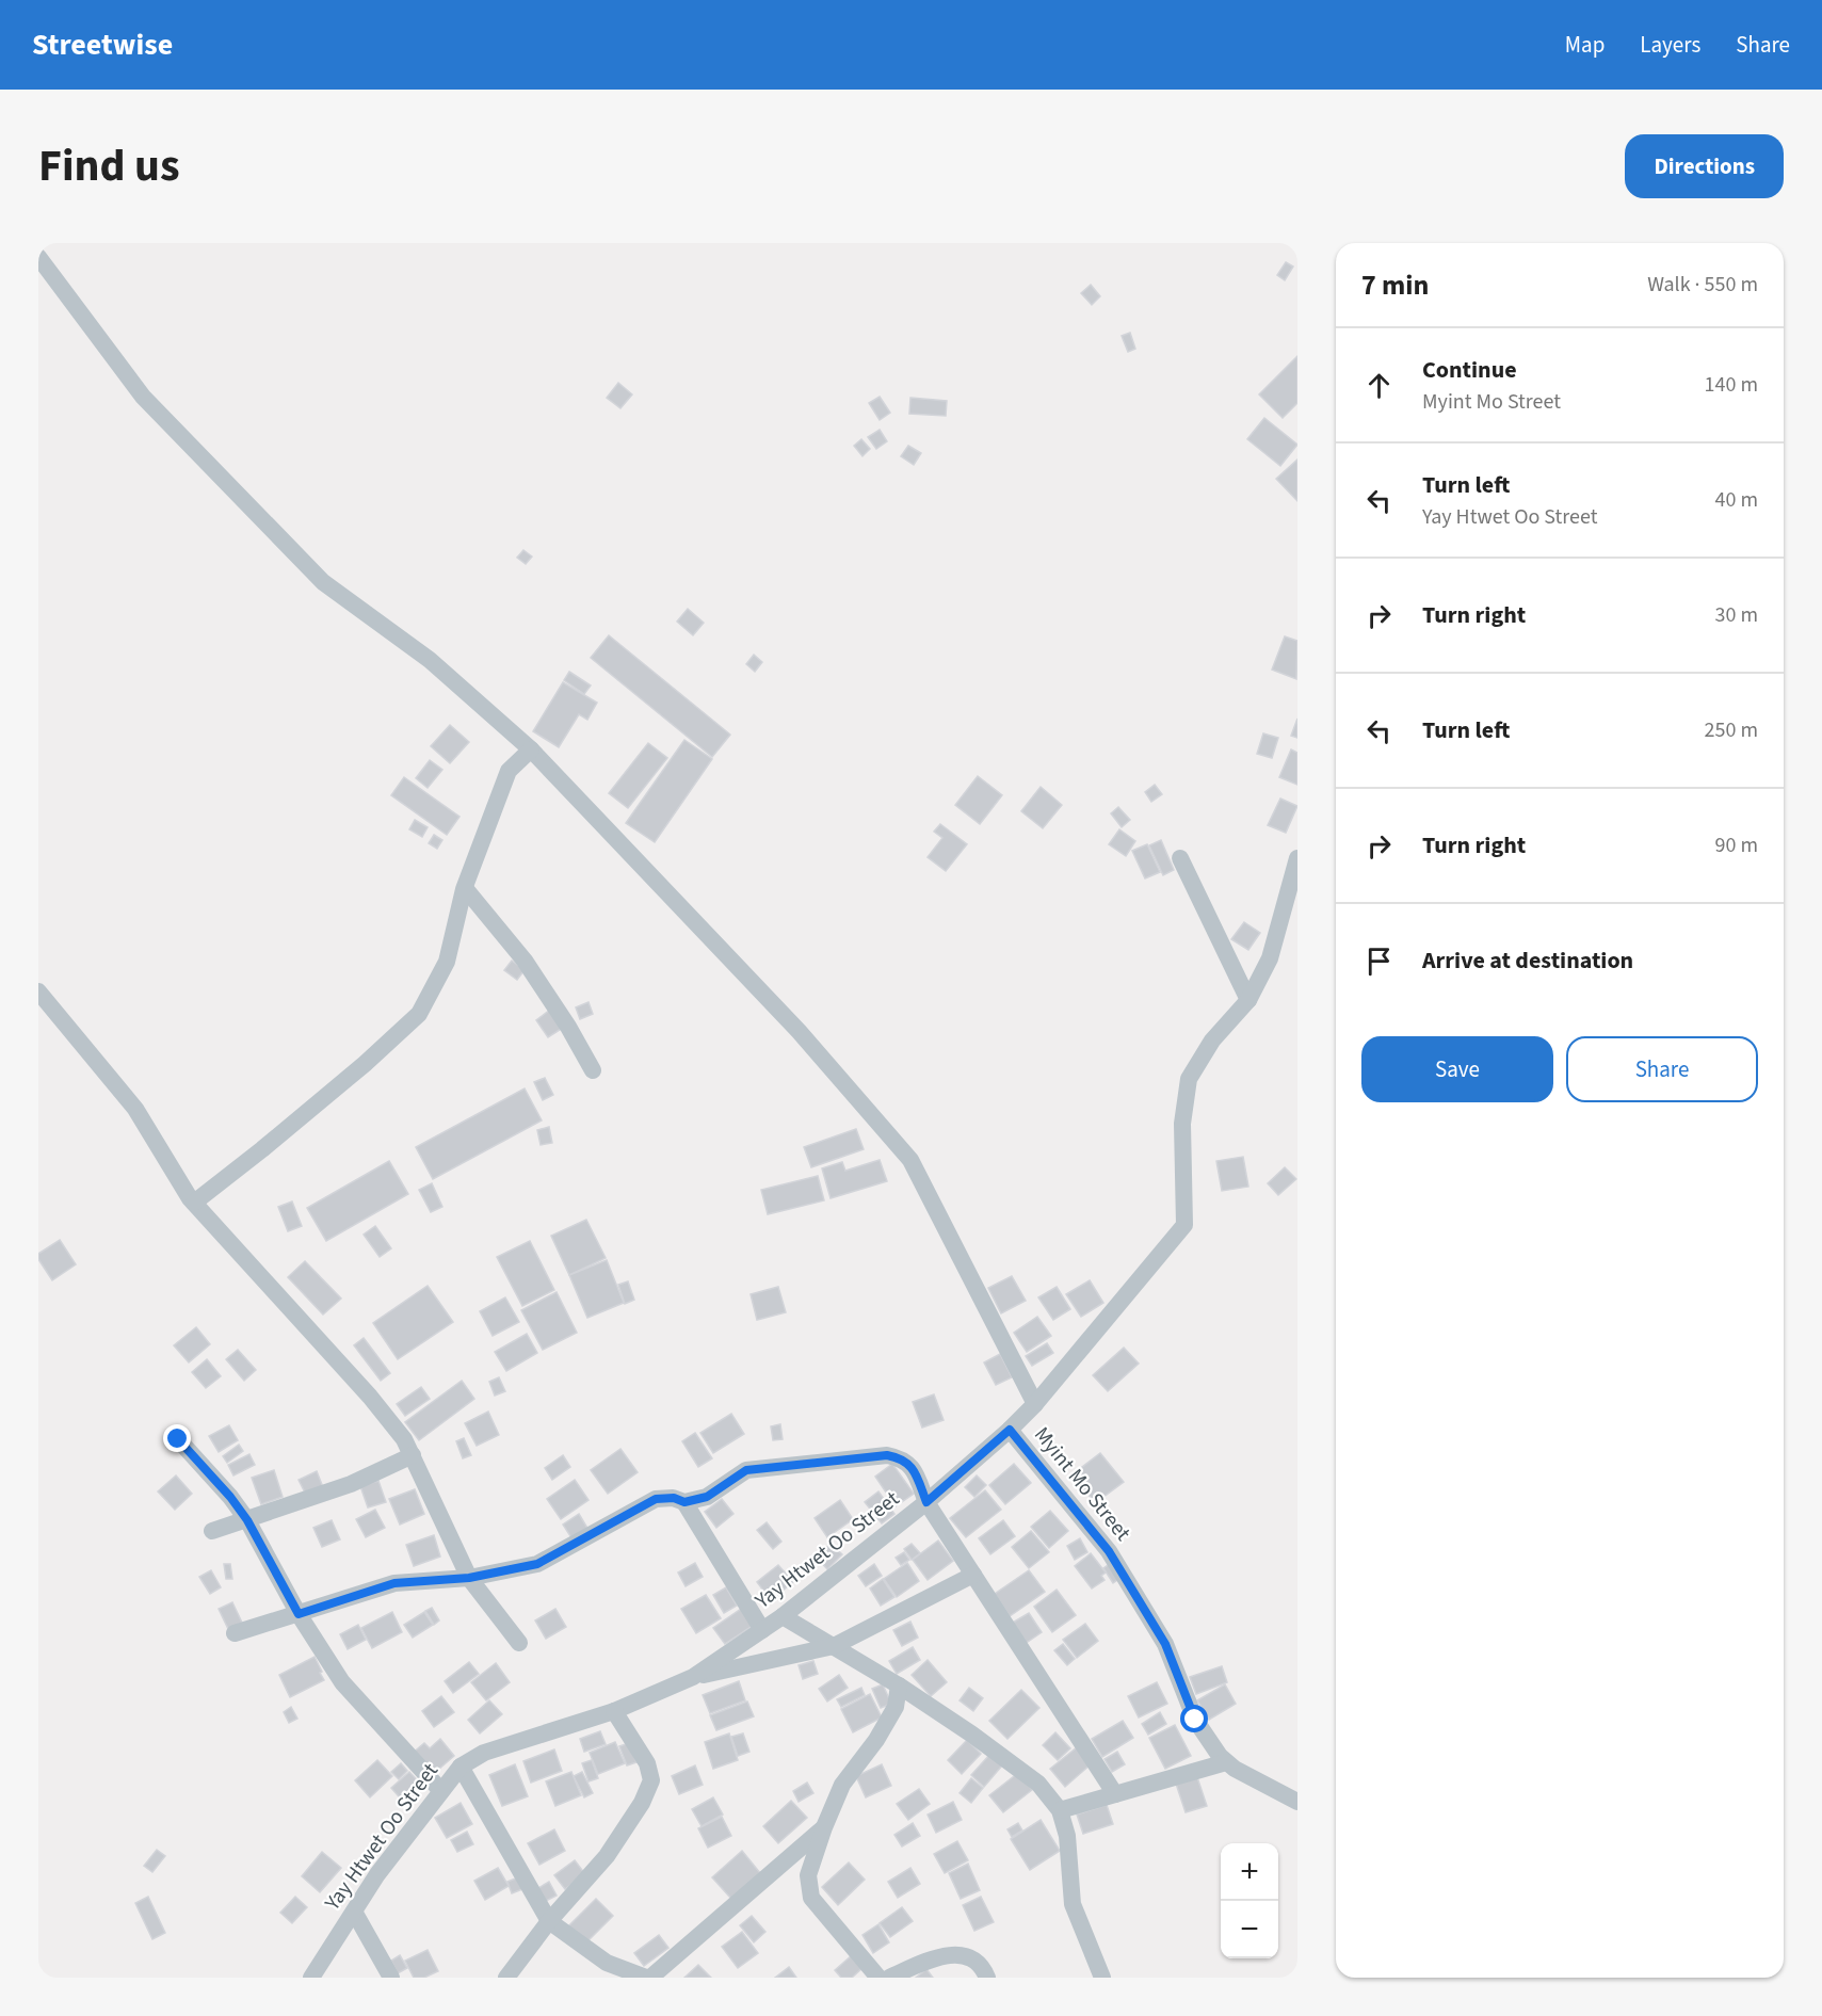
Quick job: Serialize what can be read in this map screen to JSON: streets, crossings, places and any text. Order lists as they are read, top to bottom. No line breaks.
{"streets":{"street":["Myint Mo Street","Yay Htwet Oo Street"]},"crossings":[["Myint Mo Street","Yay Htwet Oo Street"]],"page":{"header":"Streetwise","nav":["Map","Layers","Share"],"title":"Find us","buttons":["Directions",["Save","Share"]],"heading":["7 min","Walk · 550 m"],"list":[["Continue","Myint Mo Street","140 m"],["Turn left","Yay Htwet Oo Street","40 m"],["Turn right","30 m"],["Turn left","250 m"],["Turn right","90 m"],"Arrive at destination"],"map_buttons":["+","−"]}}
